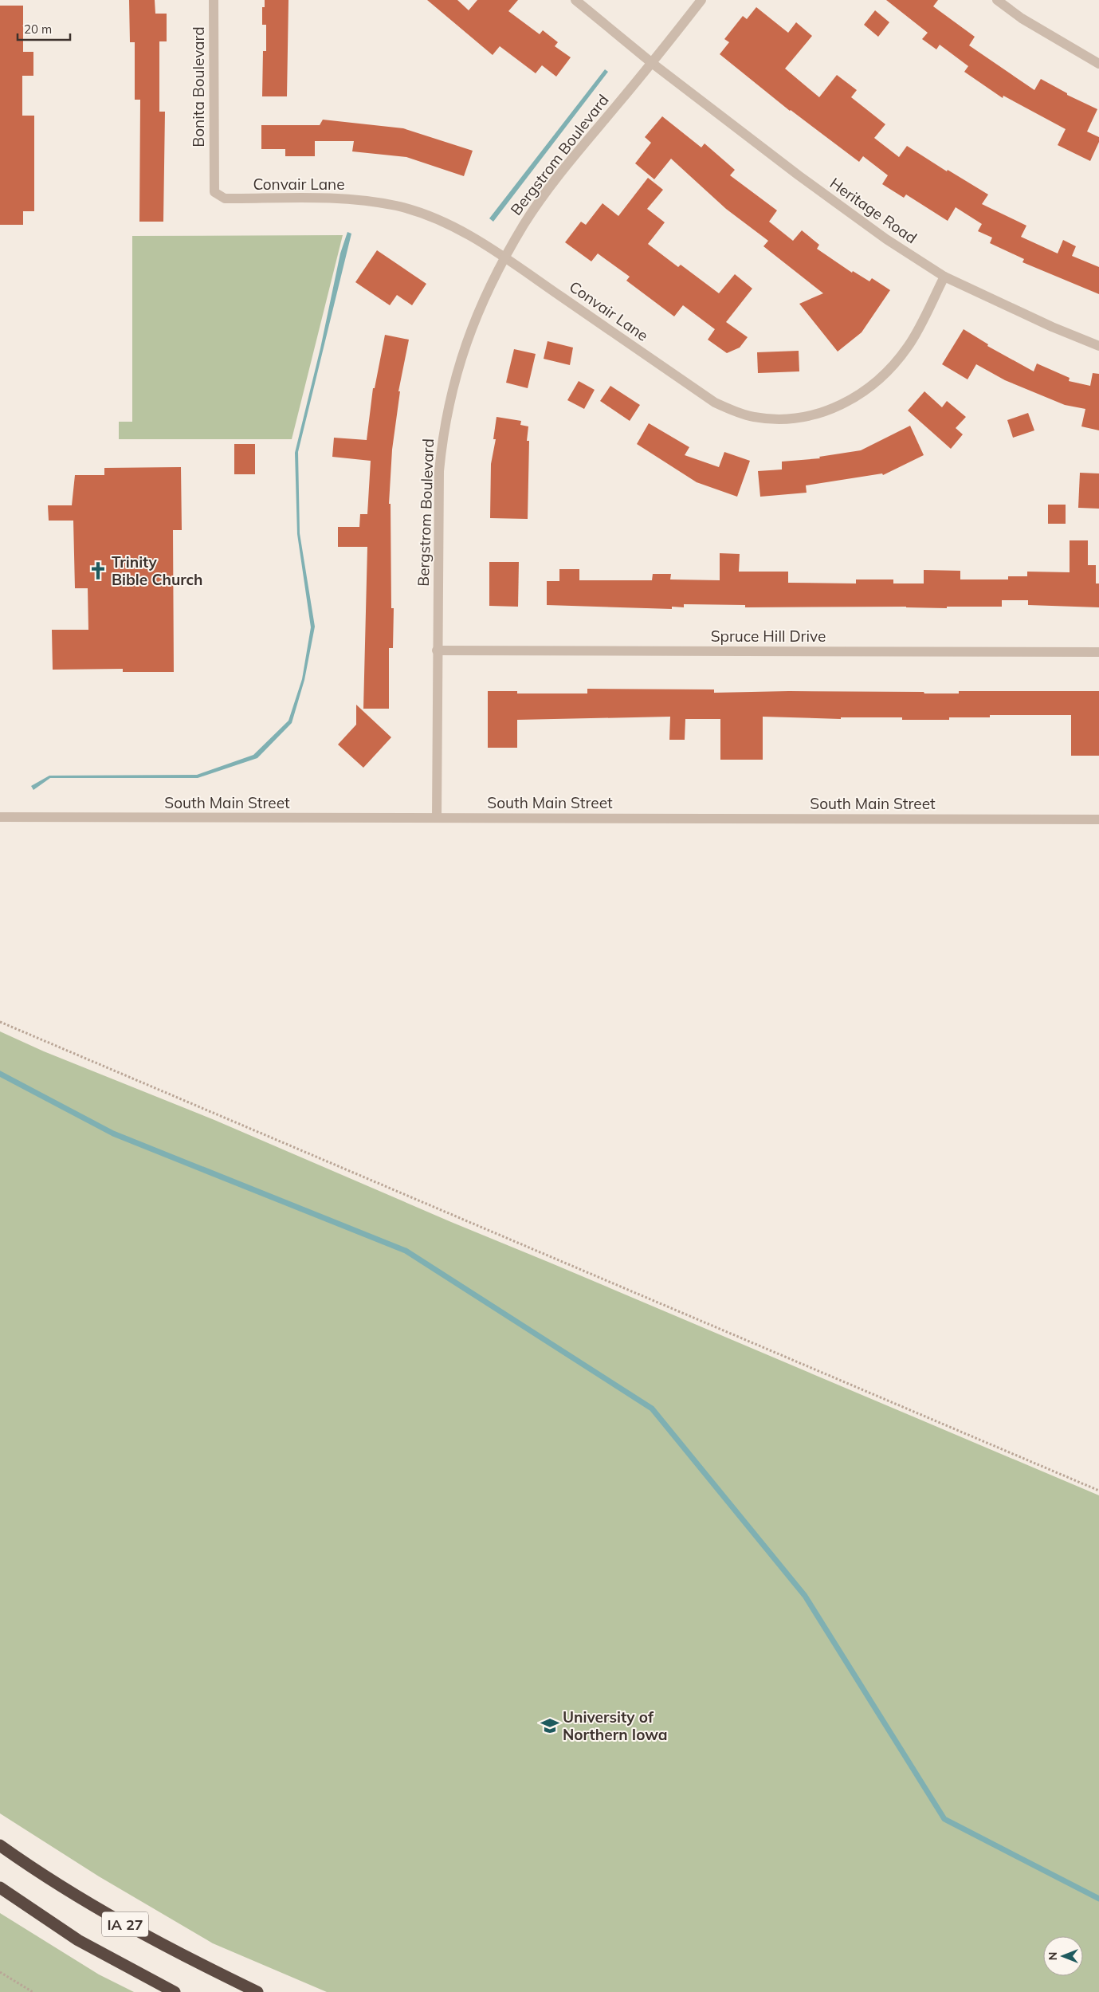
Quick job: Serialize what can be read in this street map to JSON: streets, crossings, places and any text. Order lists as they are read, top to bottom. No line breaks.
{"streets":{"highway":["IA 27"],"street":["Bonita Boulevard","Bergstrom Boulevard","Convair Lane","Heritage Road","Spruce Hill Drive","South Main Street"]},"crossings":[["Bonita Boulevard","Convair Lane"],["Bergstrom Boulevard","Convair Lane"],["Bergstrom Boulevard","Heritage Road"],["Bergstrom Boulevard","Spruce Hill Drive"],["Bergstrom Boulevard","South Main Street"],["Convair Lane","Heritage Road"]],"places":{"church":["Trinity Bible Church"],"school or university":["University of Northern Iowa"]},"scale_bar":"20 m","north":"left"}
